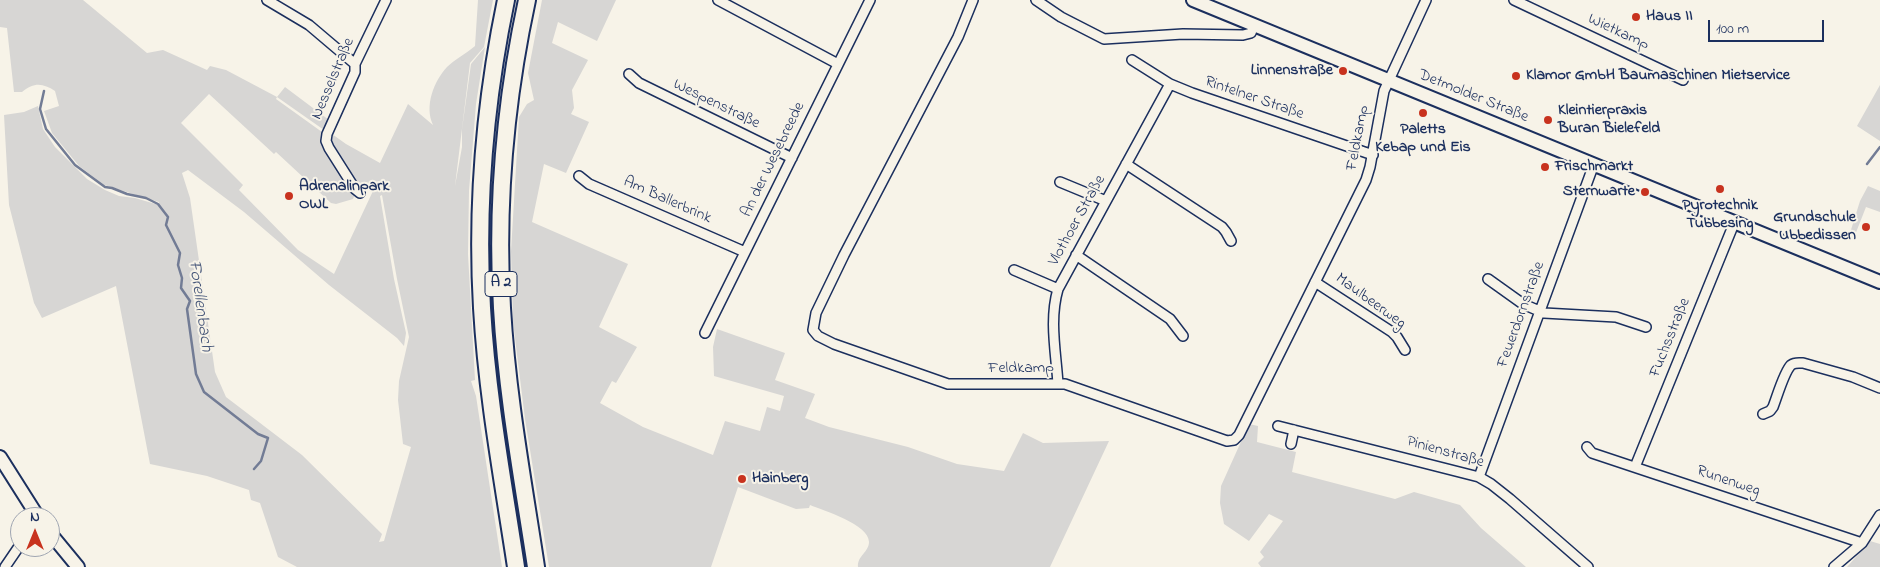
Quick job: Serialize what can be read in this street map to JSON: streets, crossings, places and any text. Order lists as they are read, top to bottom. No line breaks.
{"streets":{"highway":["A 2"],"street":["Wietkamp","Nesselstraße","Detmolder Straße","Rintelner Straße","Wespenstraße","Feldkamp","An der Wesebreede","Am Ballerbrink","Vlothoer Straße","Maulbeerweg","Feuerdornstraße","Fuchsstraße","Pinienstraße","Runenweg"]},"crossings":[["Detmolder Straße","Feldkamp"],["Detmolder Straße","Feuerdornstraße"],["Detmolder Straße","Fuchsstraße"],["Rintelner Straße","Feldkamp"],["Rintelner Straße","Vlothoer Straße"],["Wespenstraße","An der Wesebreede"],["Feldkamp","Vlothoer Straße"],["Feldkamp","Maulbeerweg"],["An der Wesebreede","Am Ballerbrink"],["Feuerdornstraße","Pinienstraße"],["Fuchsstraße","Runenweg"]],"water":["Forellenbach"],"places":["Haus II","Linnenstraße","Klamor GmbH Baumaschinen Mietservice","Paletts Kebap und Eis","Kleintierpraxis Buran Bielefeld","Frischmarkt","Pyrotechnik Tubbesing","Sternwarte","Adrenalinpark OWL","Grundschule Ubbedissen","Hainberg"],"scale_bar":"100 m","north":"top"}
